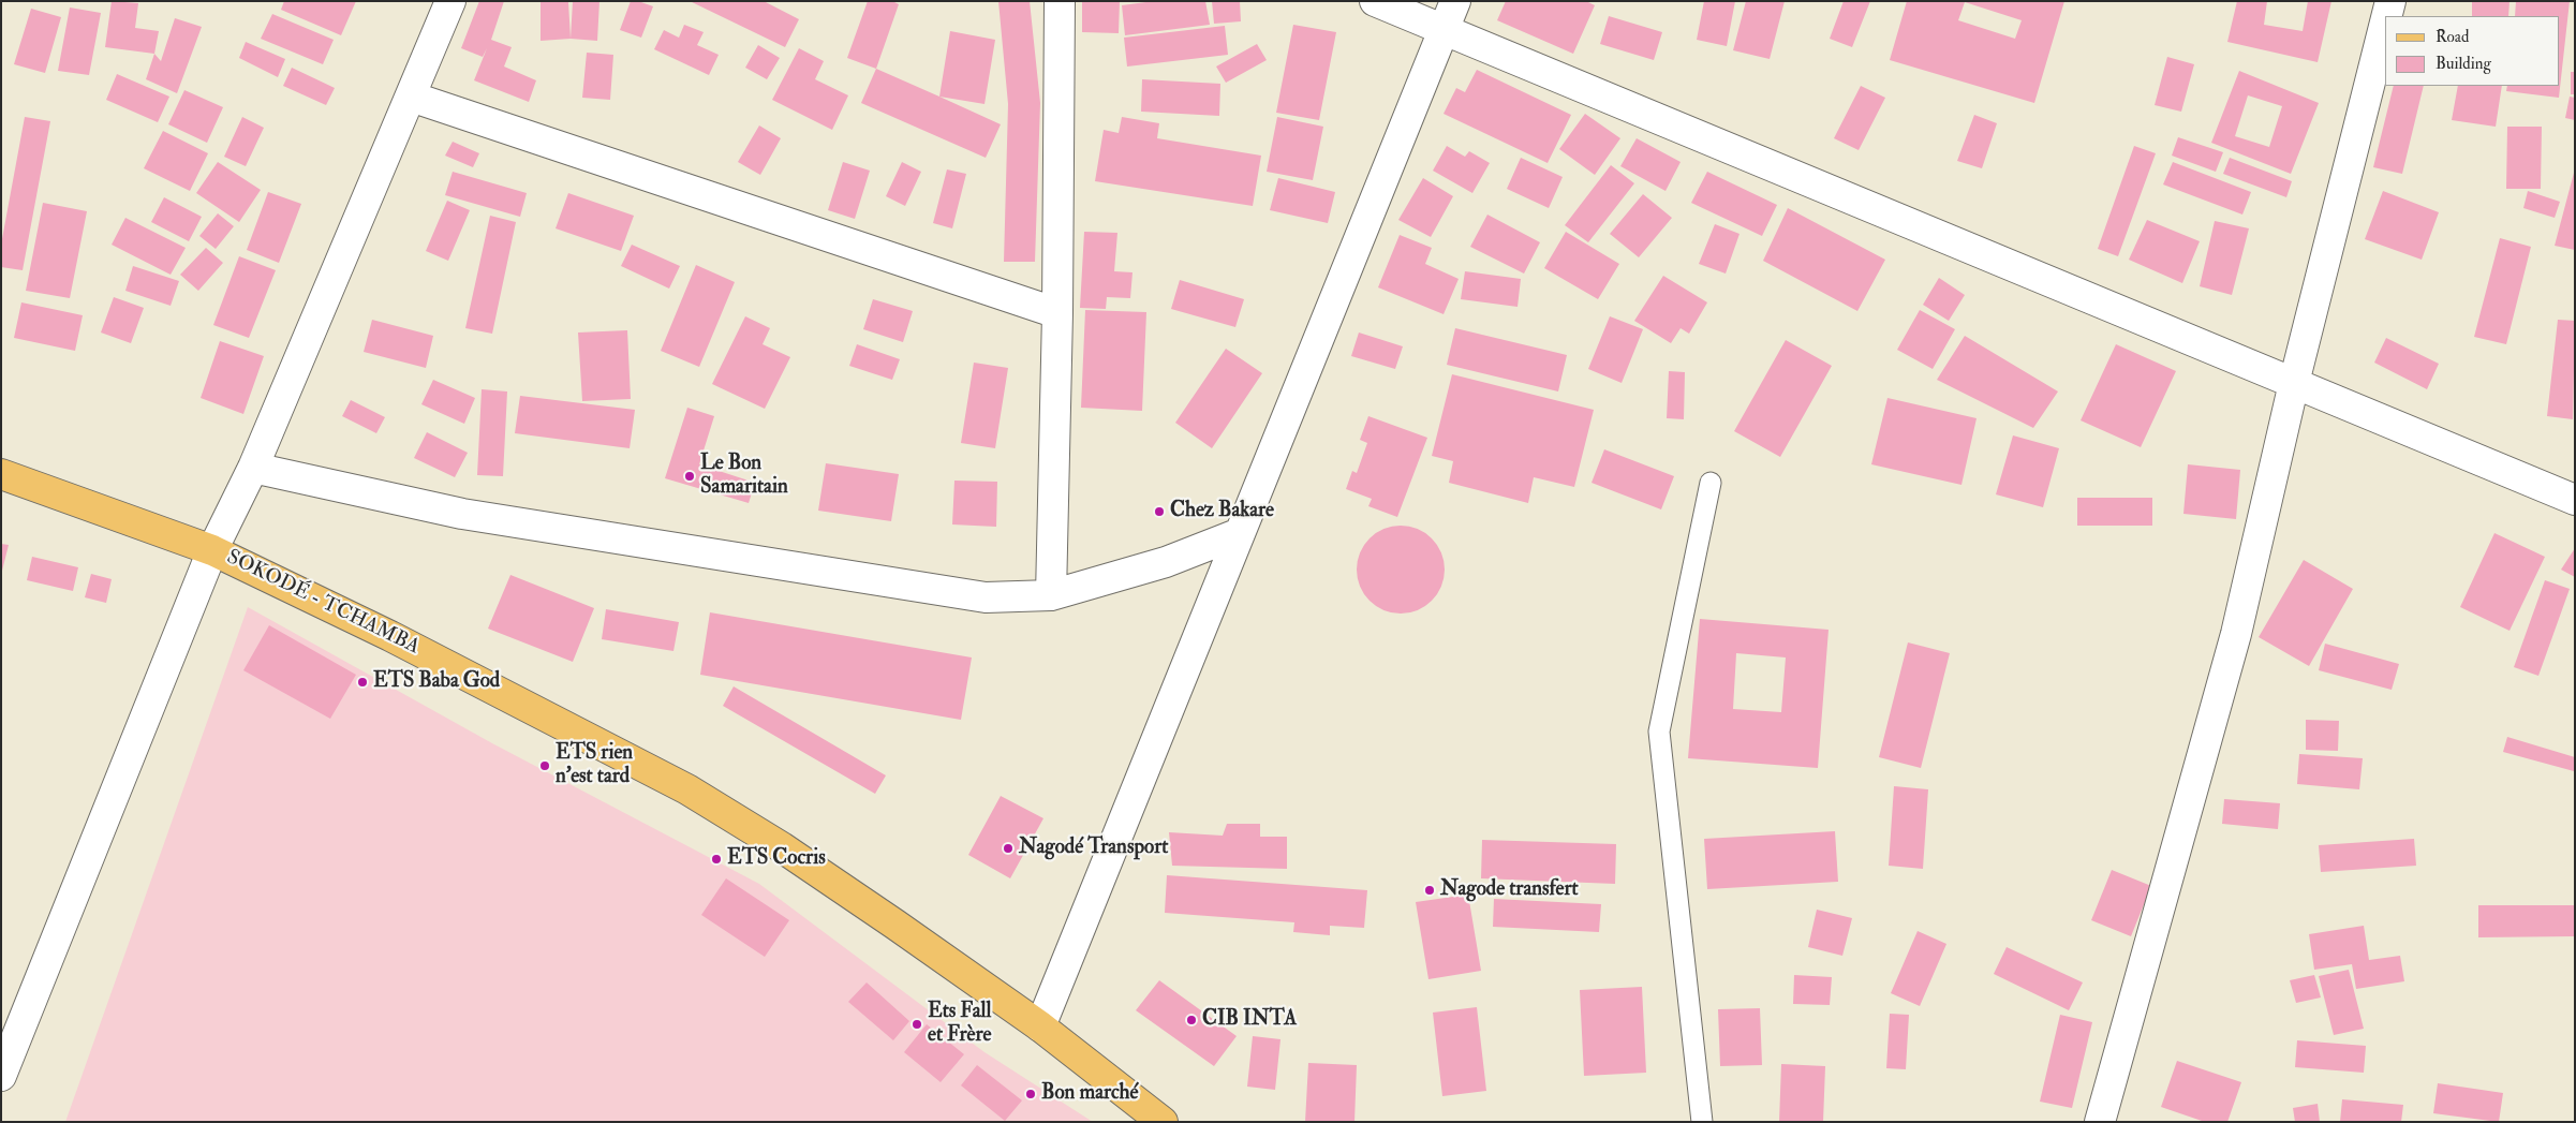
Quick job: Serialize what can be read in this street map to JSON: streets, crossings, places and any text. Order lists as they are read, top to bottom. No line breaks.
{"streets":{"main road":["SOKODÉ - TCHAMBA"]},"places":["Le Bon Samaritain","Chez Bakare","ETS Baba God","ETS rien n'est tard","Nagodé Transport","ETS Cocris","Nagode transfert","CIB INTA","Ets Fall et Frère","Bon marché"],"legend":["Road","Building"]}
